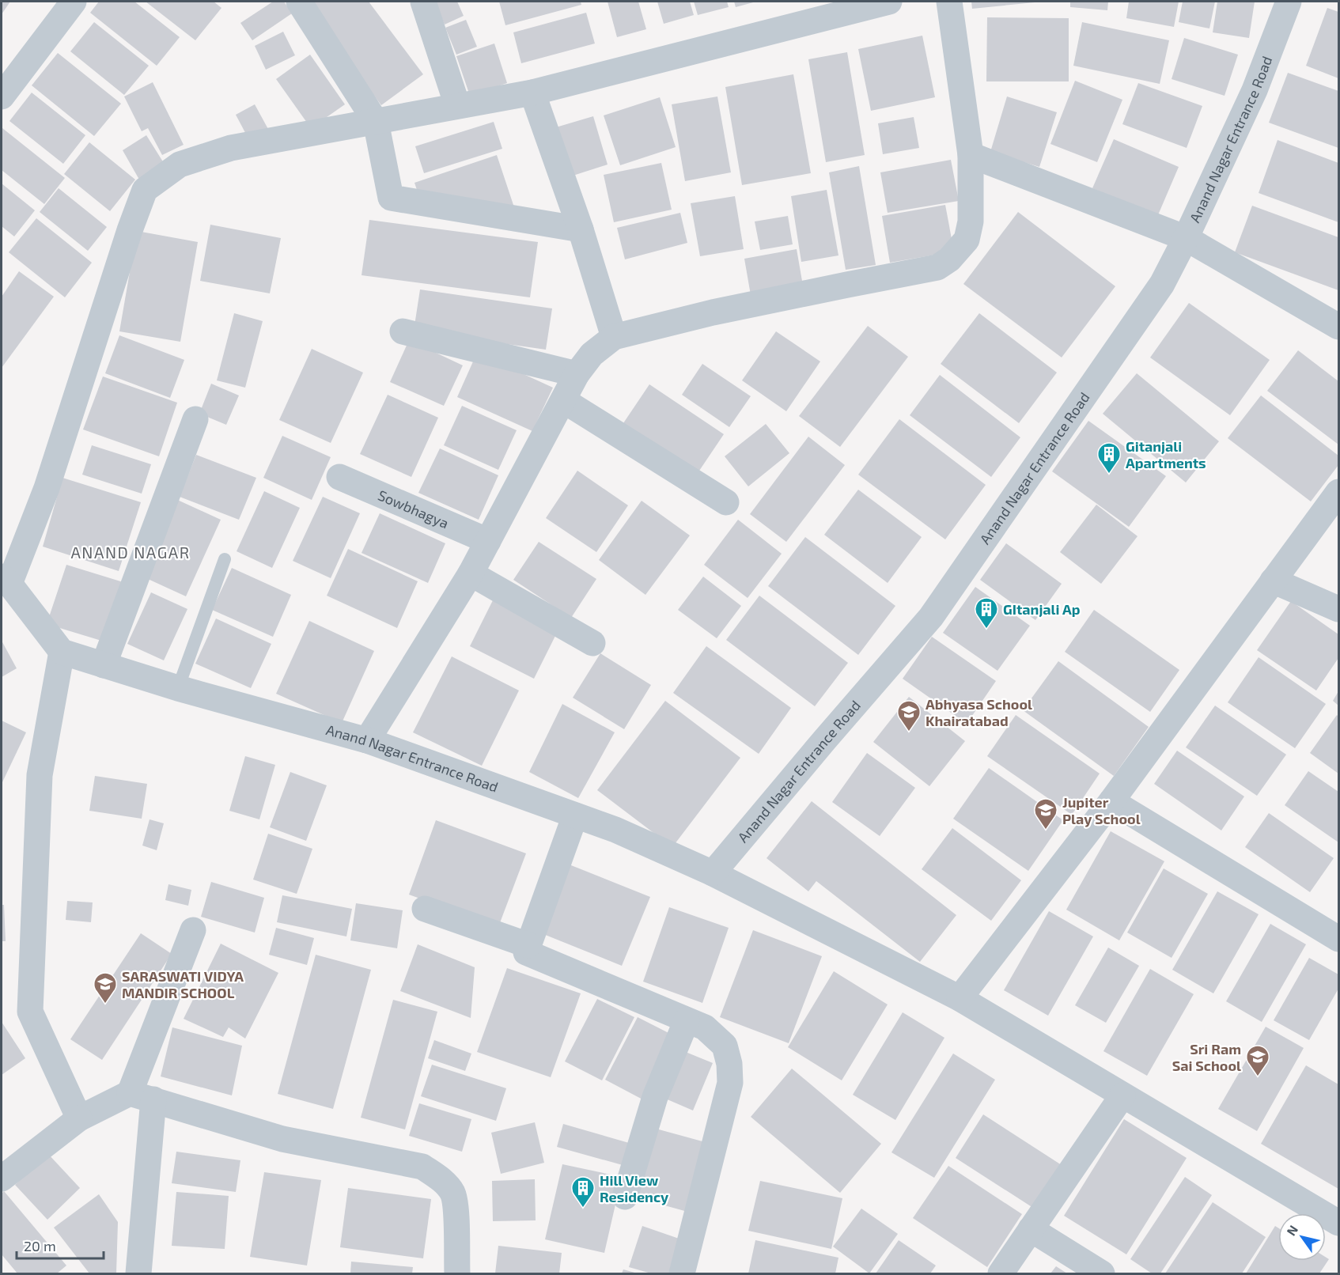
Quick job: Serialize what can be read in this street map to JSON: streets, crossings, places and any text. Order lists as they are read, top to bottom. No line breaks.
{"streets":{"street":["Anand Nagar Entrance Road","Sowbhagya"]},"districts":["ANAND NAGAR"],"places":{"building":["Gitanjali Apartments","GItanjali Ap","Hill View Residency"],"school or university":["Abhyasa School Khairatabad","Jupiter Play School","SARASWATI VIDYA MANDIR SCHOOL","Sri Ram Sai School"]},"scale_bar":"20 m","north":"top left"}
